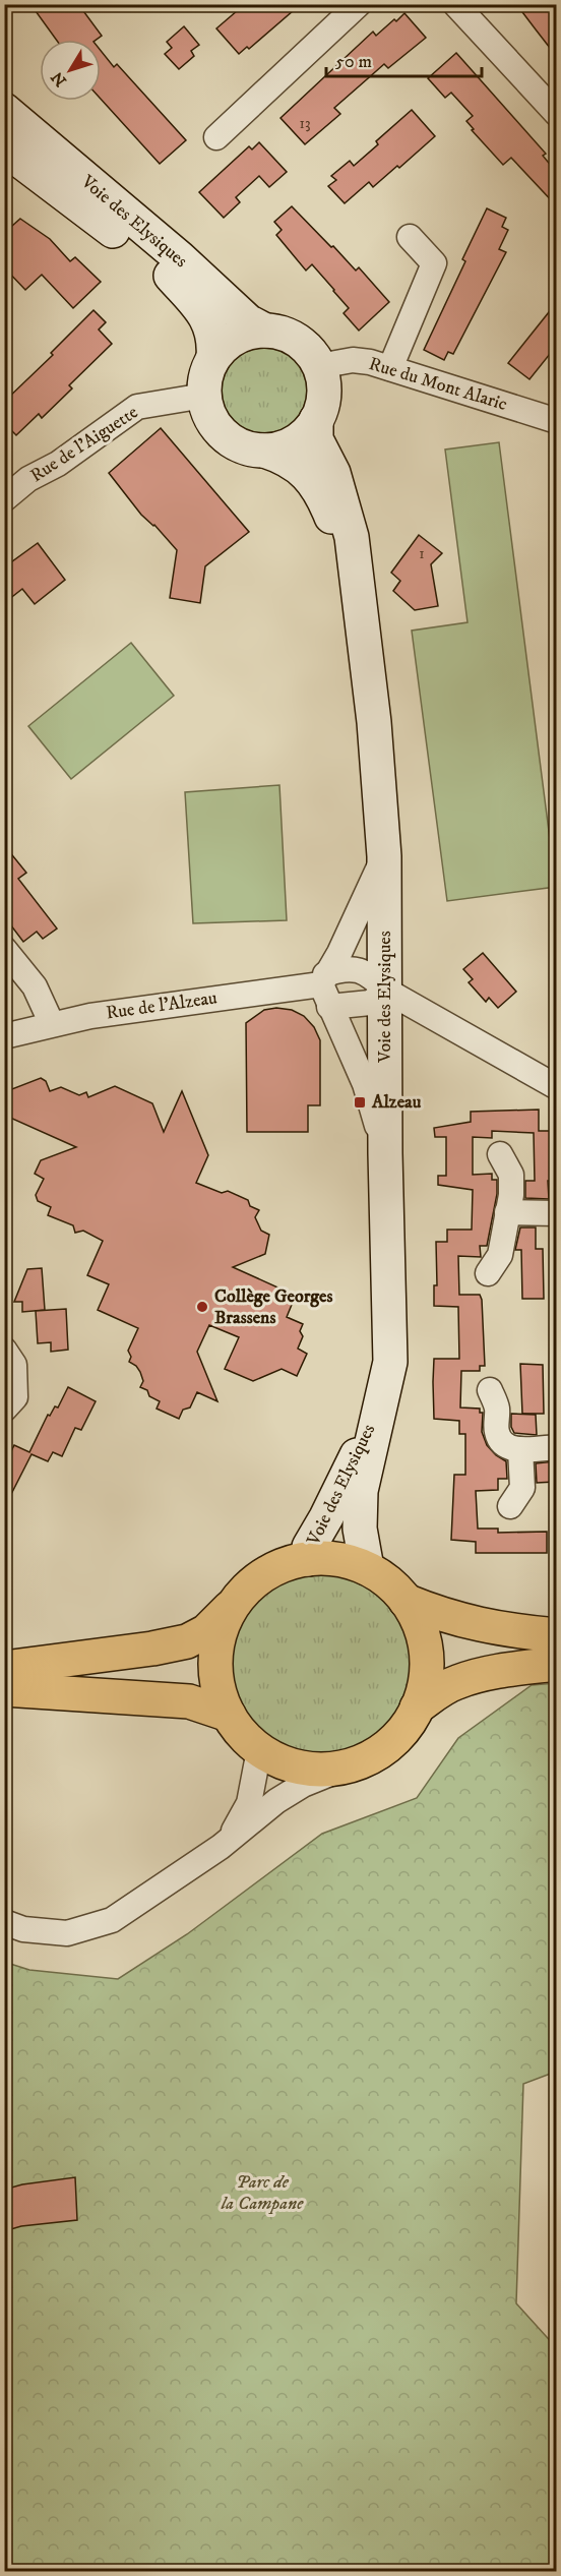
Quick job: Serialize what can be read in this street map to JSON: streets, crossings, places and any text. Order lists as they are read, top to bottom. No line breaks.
{"streets":{"street":["Voie des Elysiques","Rue du Mont Alaric","Rue de l'Aiguette","Rue de l'Alzeau"]},"crossings":[["Voie des Elysiques","Rue du Mont Alaric"],["Voie des Elysiques","Rue de l'Aiguette"],["Voie des Elysiques","Rue de l'Alzeau"],["Rue du Mont Alaric","Rue de l'Aiguette"]],"parks":["Parc de la Campane"],"places":{"transit":["Alzeau"],"other":["Collège Georges Brassens"]},"house_numbers":["13","1"],"scale_bar":"50 m","north":"bottom left"}
